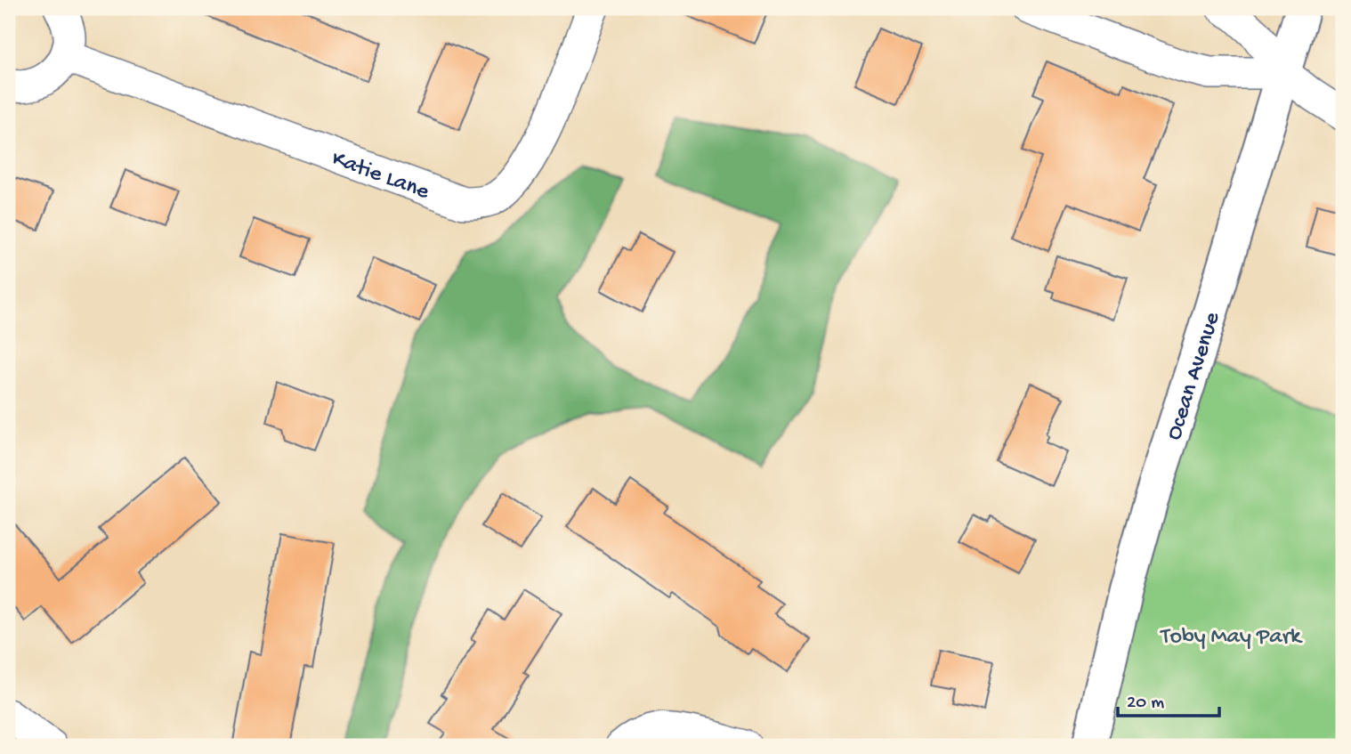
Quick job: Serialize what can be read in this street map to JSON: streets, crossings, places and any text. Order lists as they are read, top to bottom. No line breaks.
{"streets":{"main road":["Ocean Avenue"],"street":["Katie Lane"]},"parks":["Toby May Park"],"scale_bar":"20 m"}
